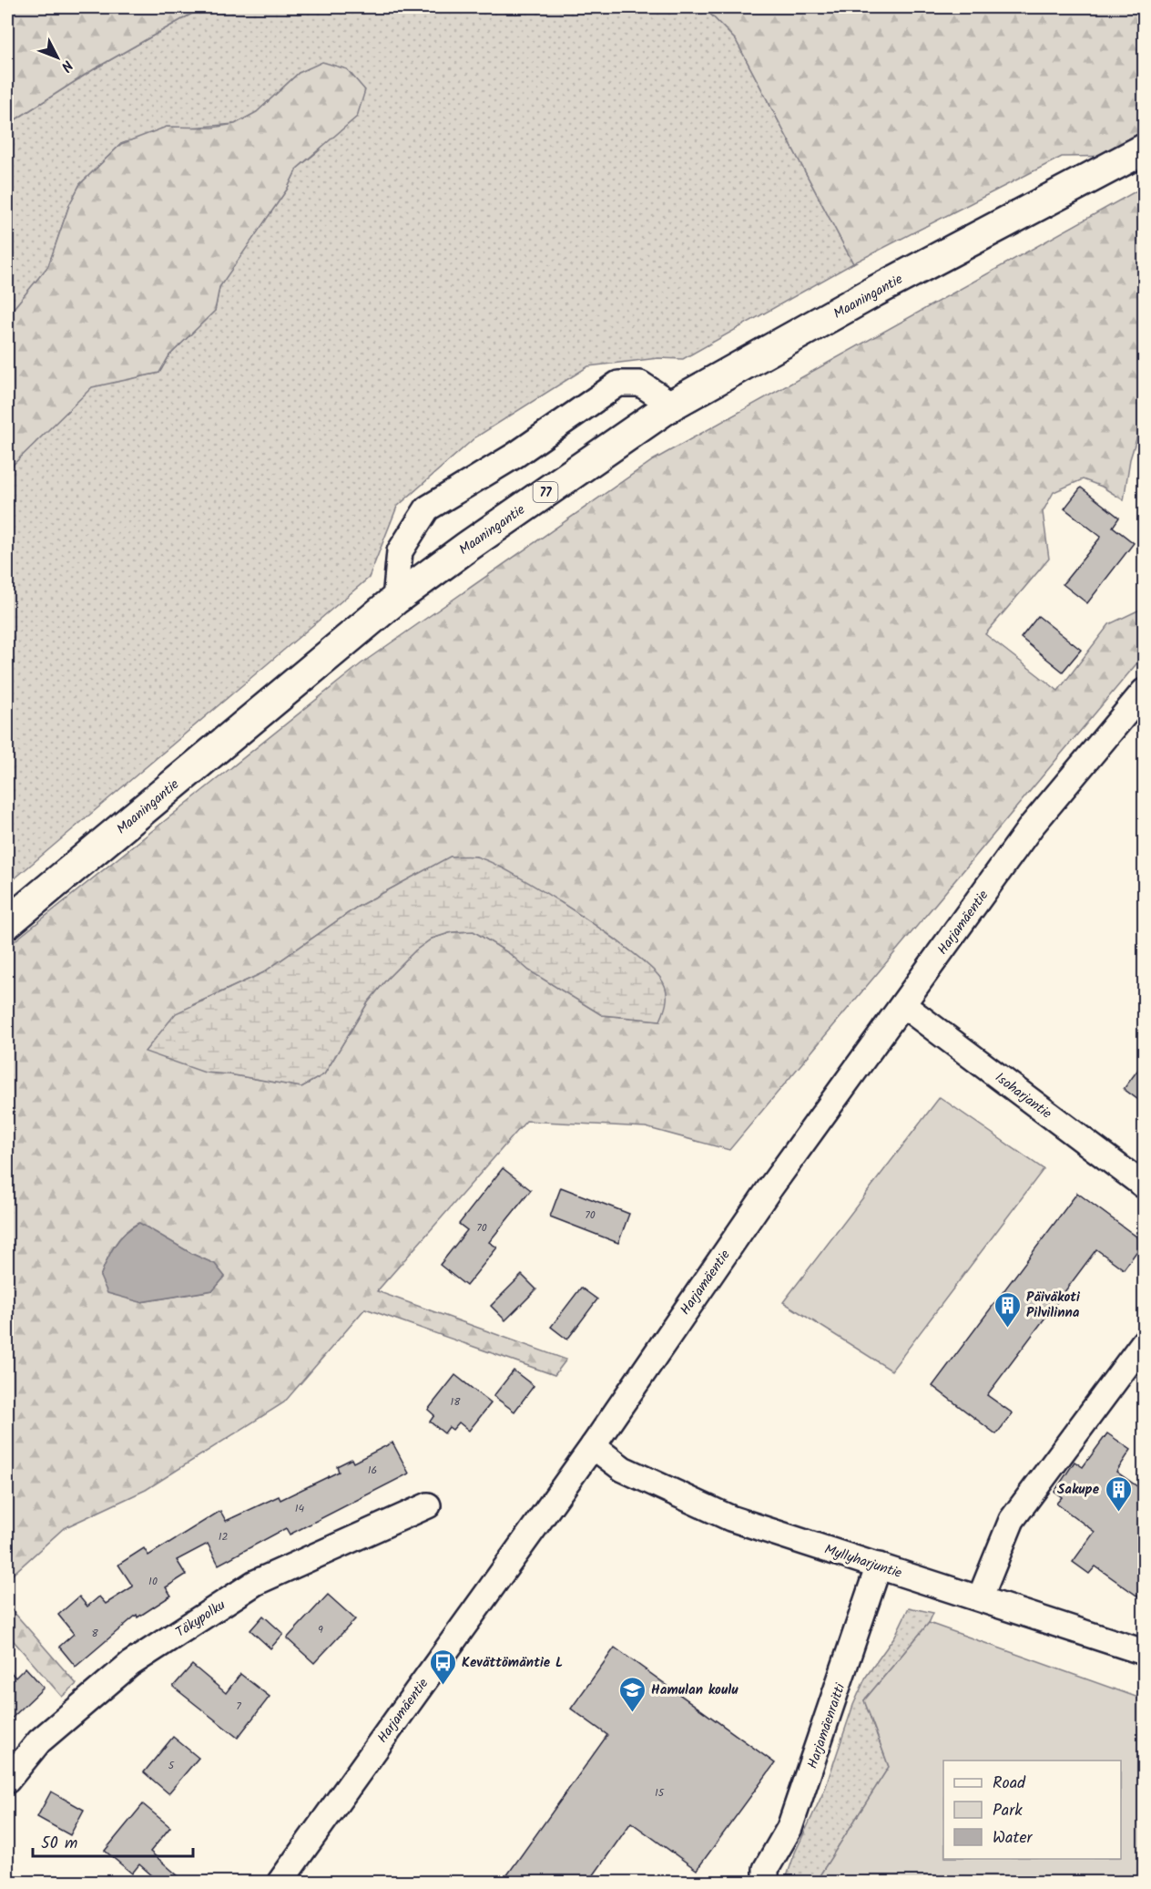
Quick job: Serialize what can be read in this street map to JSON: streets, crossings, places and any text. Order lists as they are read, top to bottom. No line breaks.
{"streets":{"main road":["Maaningantie","77"],"street":["Harjamäentie","Isoharjantie","Myllyharjuntie","Täkypolku","Harjamäenraitti"]},"crossings":[["Harjamäentie","Isoharjantie"],["Harjamäentie","Myllyharjuntie"],["Myllyharjuntie","Harjamäenraitti"]],"places":{"building":["Päiväkoti Pilvilinna","Sakupe"],"bus stop":["Kevättömäntie L"],"school or university":["Hamulan koulu"]},"house_numbers":["70","70","18","16","14","12","10","9","8","7","5","15"],"legend":["Road","Park","Water"],"scale_bar":"50 m","north":"bottom right"}
